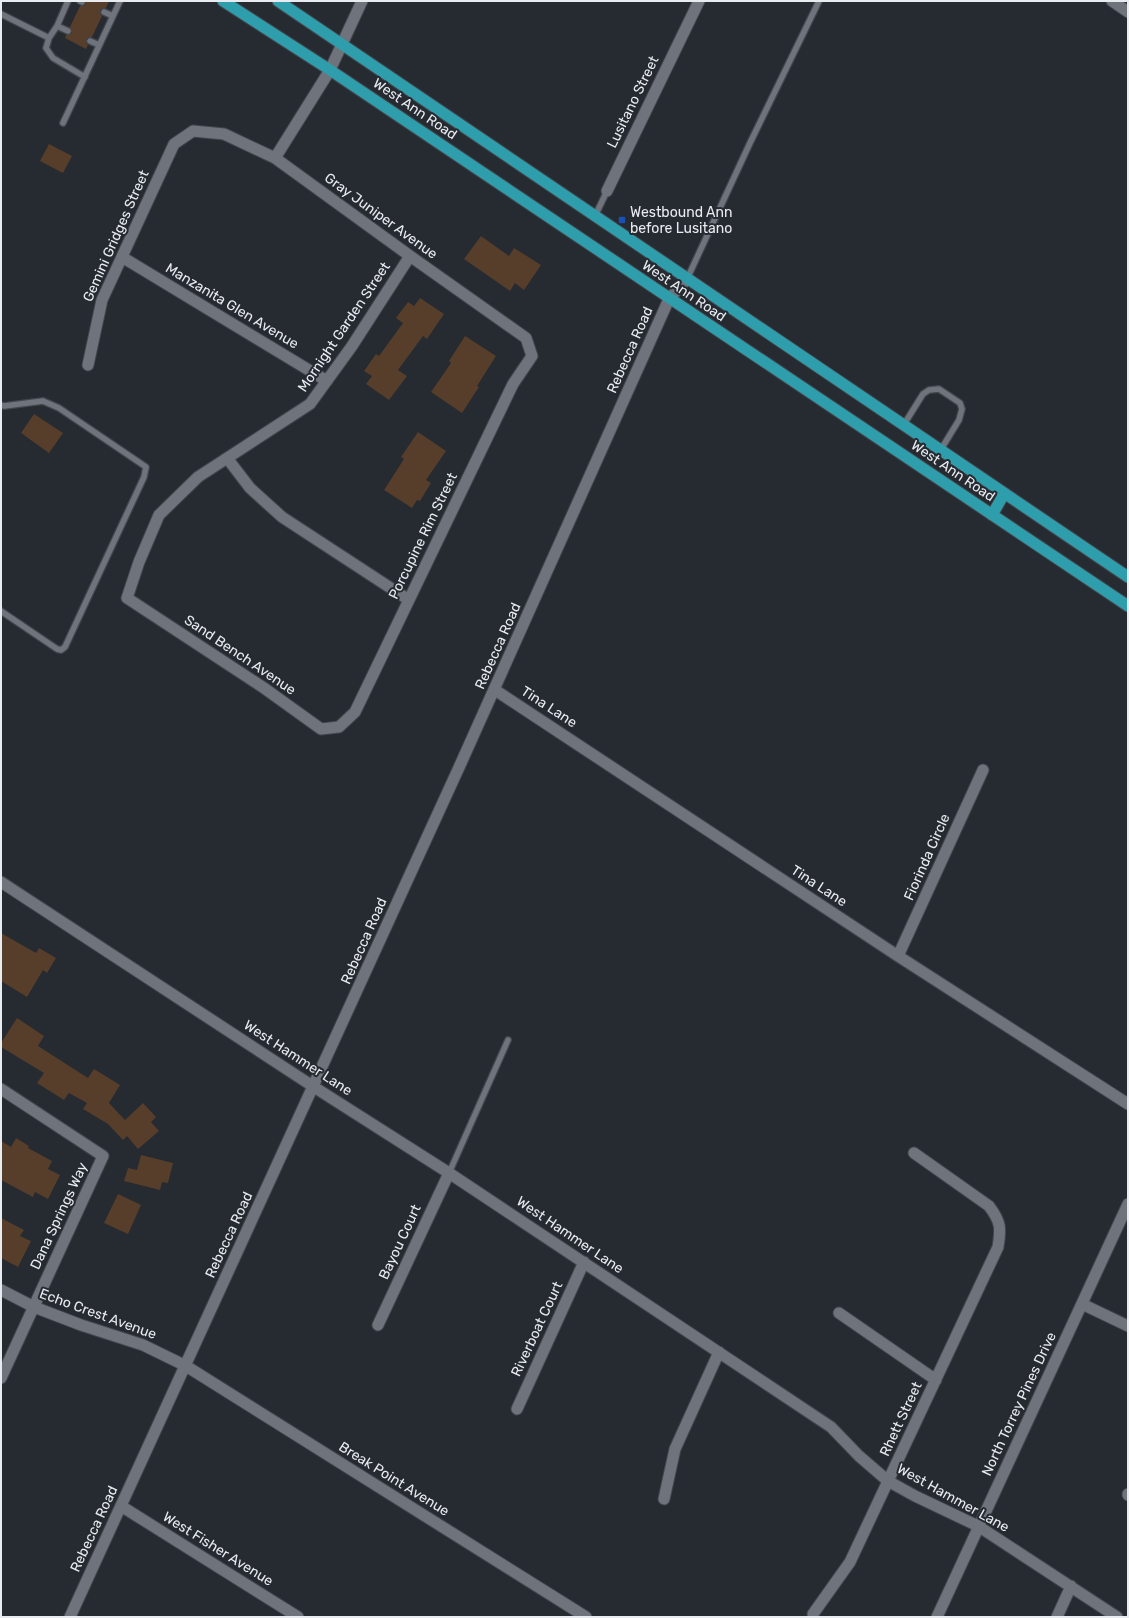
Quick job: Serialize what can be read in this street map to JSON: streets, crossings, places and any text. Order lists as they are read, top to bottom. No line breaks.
{"streets":{"main road":["West Ann Road"],"street":["Lusitano Street","Gray Juniper Avenue","Gemini Gridges Street","Manzanita Glen Avenue","Mornight Garden Street","Rebecca Road","Porcupine Rim Street","Sand Bench Avenue","Tina Lane","Fiorinda Circle","West Hammer Lane","Dana Springs Way","Bayou Court","Echo Crest Avenue","Riverboat Court","North Torrey Pines Drive","Rhett Street","Break Point Avenue","West Fisher Avenue"]},"crossings":[["Lusitano Street","West Ann Road"],["West Ann Road","Rebecca Road"],["Gray Juniper Avenue","Gemini Gridges Street"],["Gray Juniper Avenue","Mornight Garden Street"],["Gray Juniper Avenue","Porcupine Rim Street"],["Gemini Gridges Street","Manzanita Glen Avenue"],["Manzanita Glen Avenue","Mornight Garden Street"],["Mornight Garden Street","Sand Bench Avenue"],["Rebecca Road","Tina Lane"],["Rebecca Road","West Hammer Lane"],["Rebecca Road","Echo Crest Avenue"],["Rebecca Road","Break Point Avenue"],["Rebecca Road","West Fisher Avenue"],["Porcupine Rim Street","Sand Bench Avenue"],["Tina Lane","Fiorinda Circle"],["West Hammer Lane","Bayou Court"],["West Hammer Lane","Riverboat Court"],["West Hammer Lane","North Torrey Pines Drive"],["West Hammer Lane","Rhett Street"],["Dana Springs Way","Echo Crest Avenue"],["Echo Crest Avenue","Break Point Avenue"]],"places":{"transit":["Westbound Ann before Lusitano"]}}
